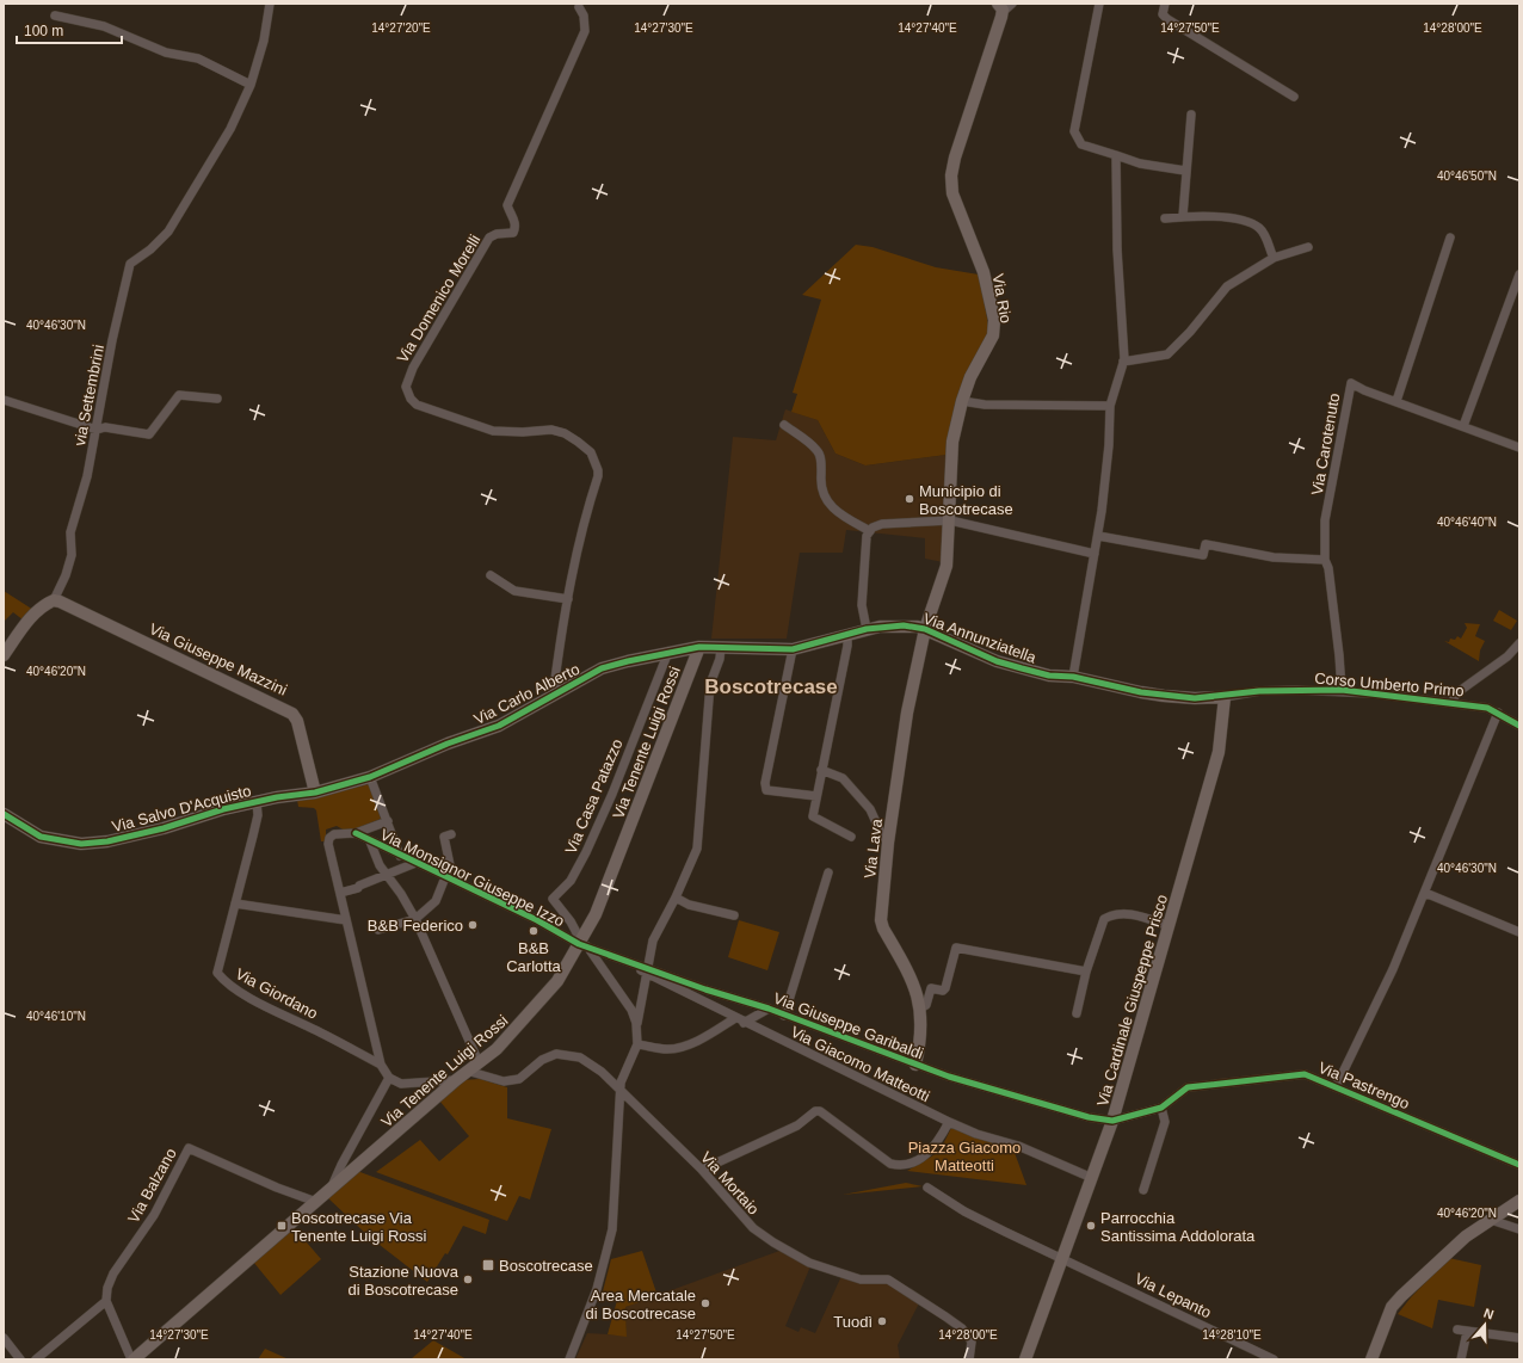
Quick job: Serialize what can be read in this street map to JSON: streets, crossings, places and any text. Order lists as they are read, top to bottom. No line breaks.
{"streets":{"street":["Via Domenico Morelli","Via Rio","via Settembrini","Via Carotenuto","Via Annunziatella","Via Giuseppe Mazzini","Corso Umberto Primo","Via Carlo Alberto","Via Tenente Luigi Rossi","Via Casa Patazzo","Via Salvo D'Acquisto","Via Lava","Via Monsignor Giuseppe Izzo","Via Giordano","Via Cardinale Giuspeppe Prisco","Via Giuseppe Garibaldi","Via Giacomo Matteotti","Via Pastrengo","Via Mortaio","Via Balzano","Via Lepanto"]},"crossings":[["Via Domenico Morelli","Via Carlo Alberto"],["Via Rio","Via Annunziatella"],["Via Rio","Via Lava"],["via Settembrini","Via Giuseppe Mazzini"],["Via Carotenuto","Corso Umberto Primo"],["Via Annunziatella","Corso Umberto Primo"],["Via Annunziatella","Via Carlo Alberto"],["Via Annunziatella","Via Tenente Luigi Rossi"],["Via Annunziatella","Via Lava"],["Via Annunziatella","Via Cardinale Giuspeppe Prisco"],["Via Giuseppe Mazzini","Via Carlo Alberto"],["Via Giuseppe Mazzini","Via Salvo D'Acquisto"],["Corso Umberto Primo","Via Cardinale Giuspeppe Prisco"],["Via Carlo Alberto","Via Tenente Luigi Rossi"],["Via Carlo Alberto","Via Casa Patazzo"],["Via Carlo Alberto","Via Salvo D'Acquisto"],["Via Tenente Luigi Rossi","Via Casa Patazzo"],["Via Tenente Luigi Rossi","Via Monsignor Giuseppe Izzo"],["Via Tenente Luigi Rossi","Via Giacomo Matteotti"],["Via Tenente Luigi Rossi","Via Mortaio"],["Via Tenente Luigi Rossi","Via Balzano"],["Via Casa Patazzo","Via Monsignor Giuseppe Izzo"],["Via Casa Patazzo","Via Giacomo Matteotti"],["Via Salvo D'Acquisto","Via Giordano"],["Via Lava","Via Giuseppe Garibaldi"],["Via Monsignor Giuseppe Izzo","Via Giacomo Matteotti"],["Via Cardinale Giuspeppe Prisco","Via Giuseppe Garibaldi"],["Via Cardinale Giuspeppe Prisco","Via Giacomo Matteotti"],["Via Cardinale Giuspeppe Prisco","Via Pastrengo"],["Via Cardinale Giuspeppe Prisco","Via Lepanto"],["Via Giuseppe Garibaldi","Via Giacomo Matteotti"],["Via Giuseppe Garibaldi","Via Pastrengo"]],"districts":["Boscotrecase"],"parks":["Piazza Giacomo Matteotti"],"places":{"other":["Municipio di Boscotrecase","B&B Federico","B&B Carlotta","Parrocchia Santissima Addolorata","Stazione Nuova di Boscotrecase","Area Mercatale di Boscotrecase","Tuodì"],"transit":["Boscotrecase Via Tenente Luigi Rossi","Boscotrecase"]},"scale_bar":"100 m","north":"top","coordinates":["14°27'20\"E","14°27'30\"E","14°27'40\"E","14°27'50\"E","14°28'00\"E","40°46'50\"N","40°46'30\"N","40°46'40\"N","40°46'20\"N","40°46'10\"N","14°28'10\"E"]}
